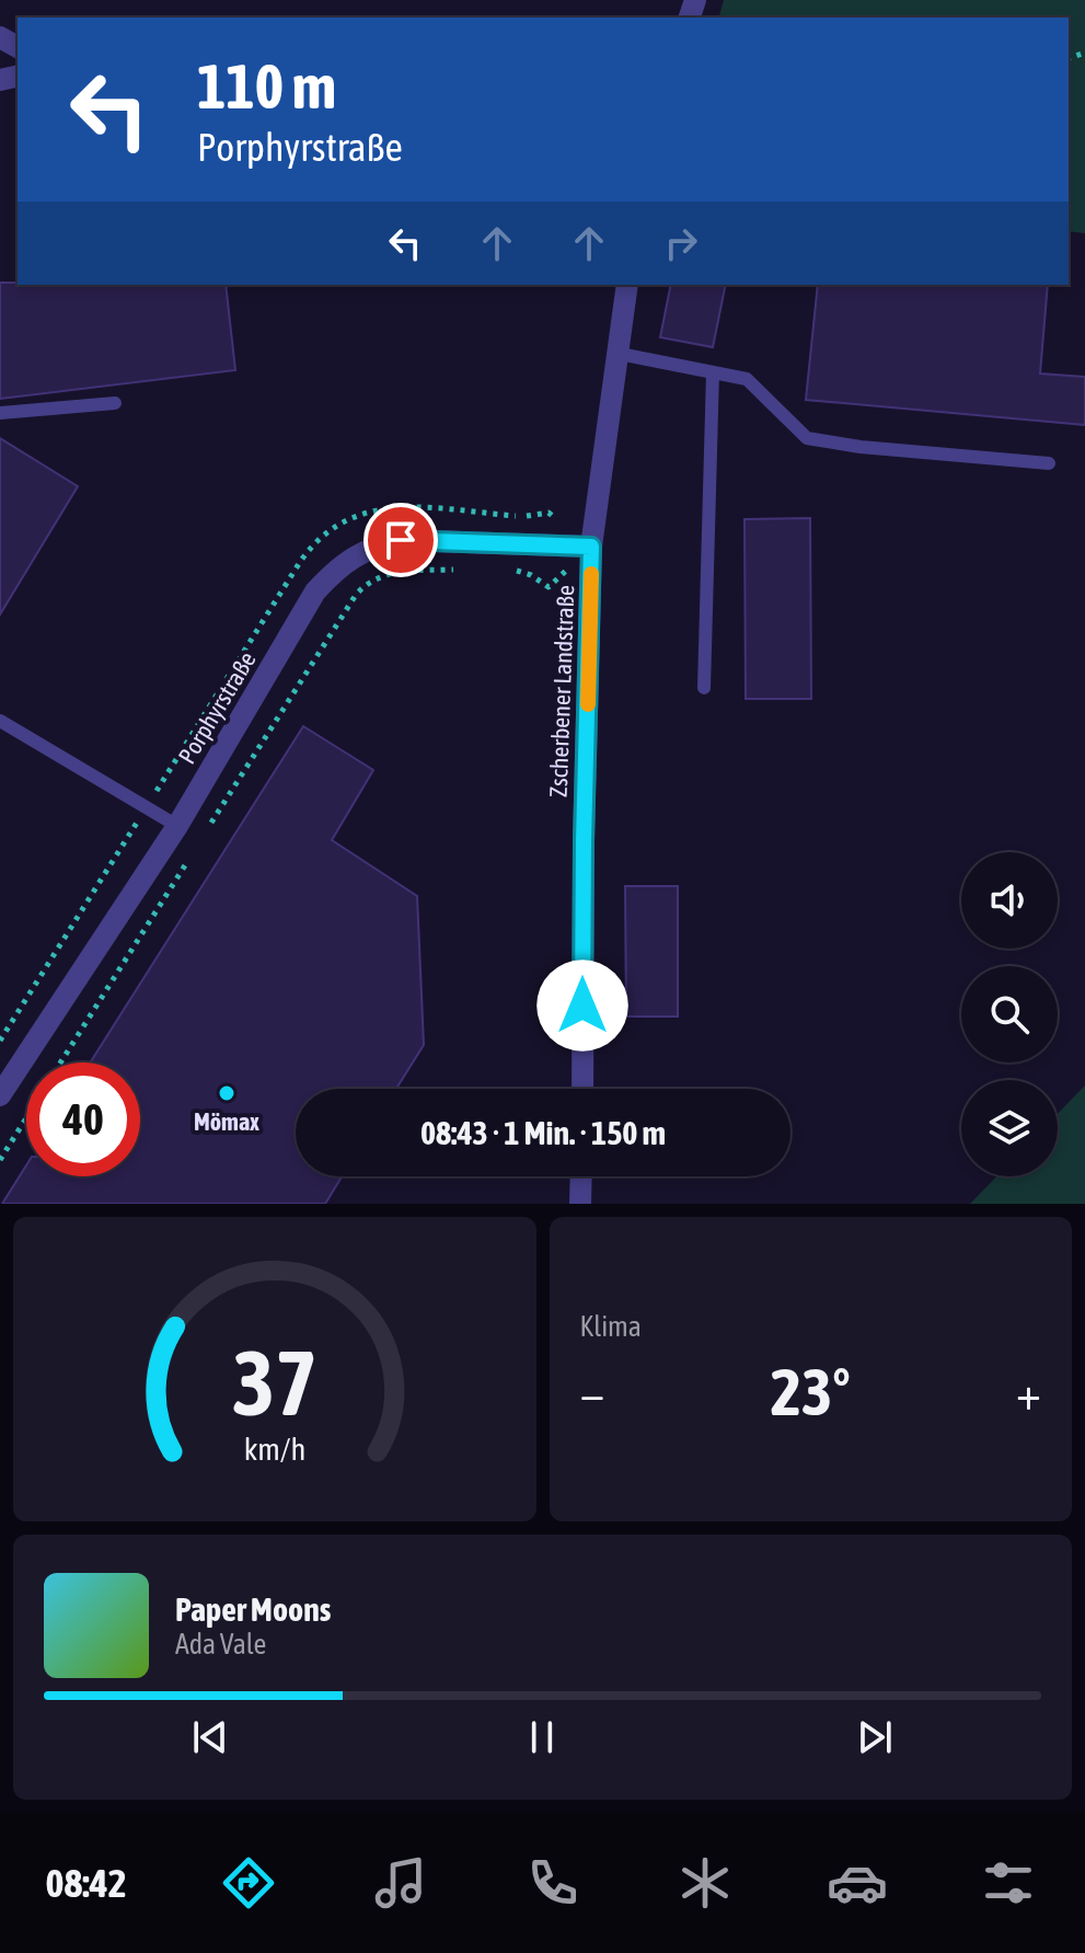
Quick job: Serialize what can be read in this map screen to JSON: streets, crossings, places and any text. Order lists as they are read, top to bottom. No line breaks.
{"streets":{"street":["Zscherbener Landstraße","Porphyrstraße"]},"crossings":[["Zscherbener Landstraße","Porphyrstraße"]],"places":["Mömax"],"page":{"turn":["110 m","Porphyrstraße"],"limit":"40","trip":"08:43 · 1 Min. · 150 m","tile":"Klima","heat":["−","23°","+"],"song":["Paper Moons","Ada Vale"],"tabs":"08:42","gauge":["37","km/h"]}}
